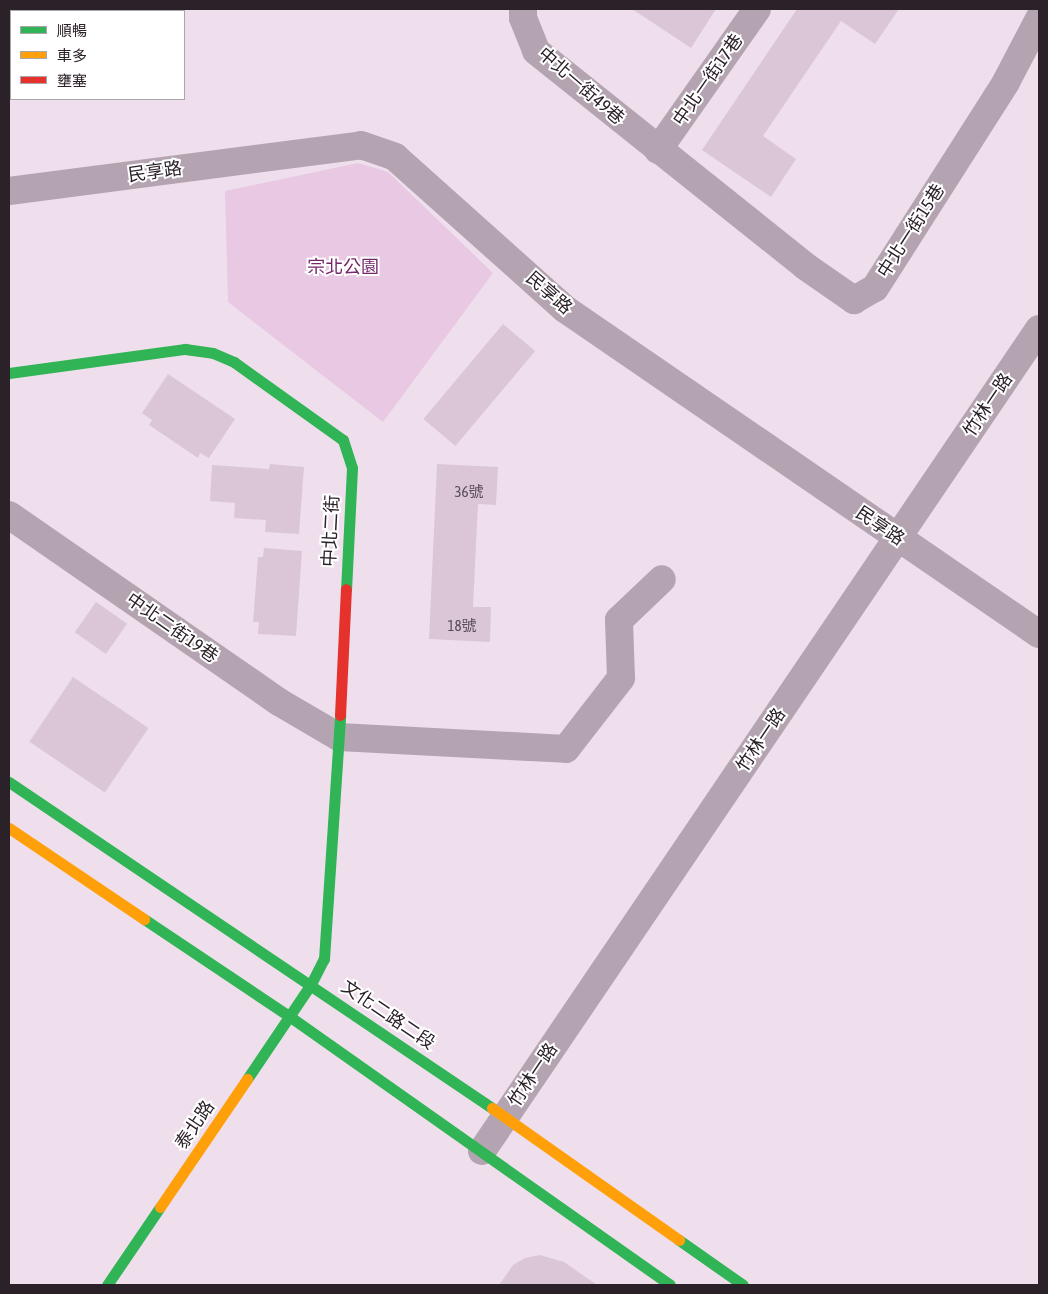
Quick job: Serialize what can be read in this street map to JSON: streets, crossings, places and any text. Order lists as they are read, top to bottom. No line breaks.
{"streets":{"street":["中北一街17巷","中北一街49巷","民享路","中北一街15巷","竹林一路","中北二街","中北二街19巷","文化二路二段","泰北路"]},"crossings":[["中北一街17巷","中北一街49巷"],["中北一街17巷","中北一街15巷"],["中北一街49巷","中北一街15巷"],["民享路","竹林一路"],["竹林一路","文化二路二段"],["中北二街","中北二街19巷"],["中北二街","文化二路二段"],["中北二街","泰北路"],["文化二路二段","泰北路"]],"parks":["宗北公園"],"house_numbers":["36號","18號"],"legend":["順暢","車多","壅塞"]}
